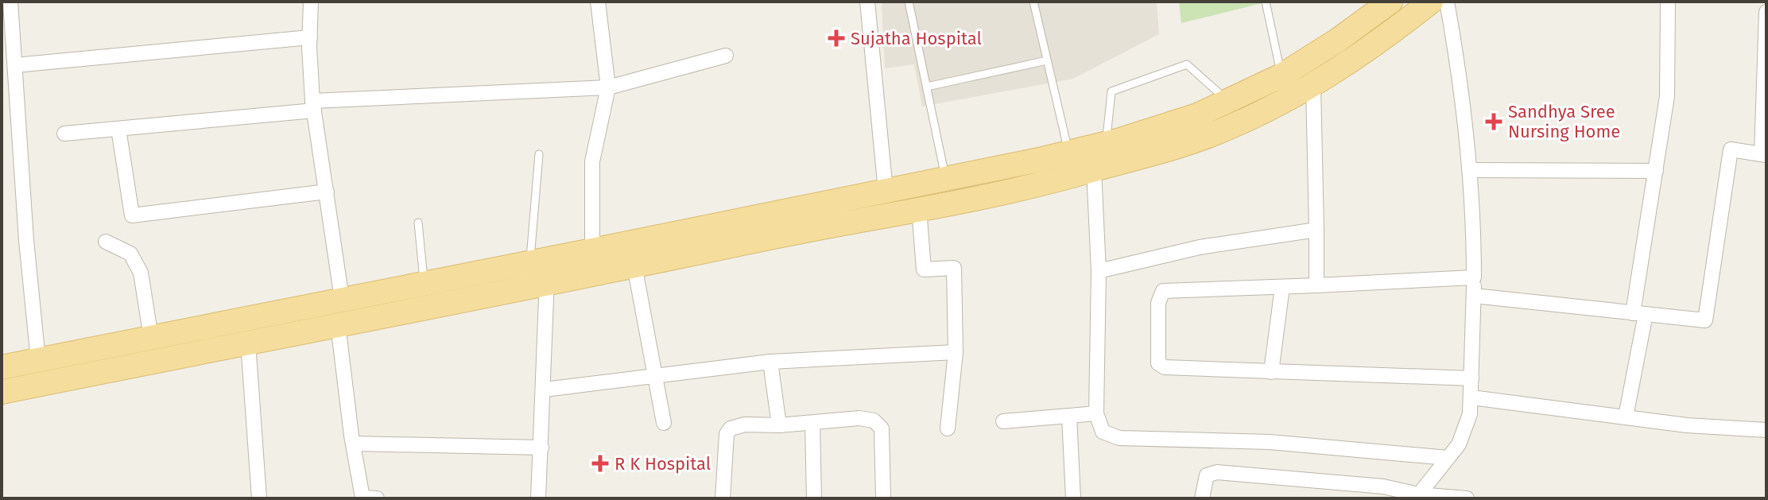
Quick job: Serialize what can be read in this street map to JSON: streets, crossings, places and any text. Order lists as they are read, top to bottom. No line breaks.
{"places":{"health":["Sujatha Hospital","Sandhya Sree Nursing Home","R K Hospital"]}}
